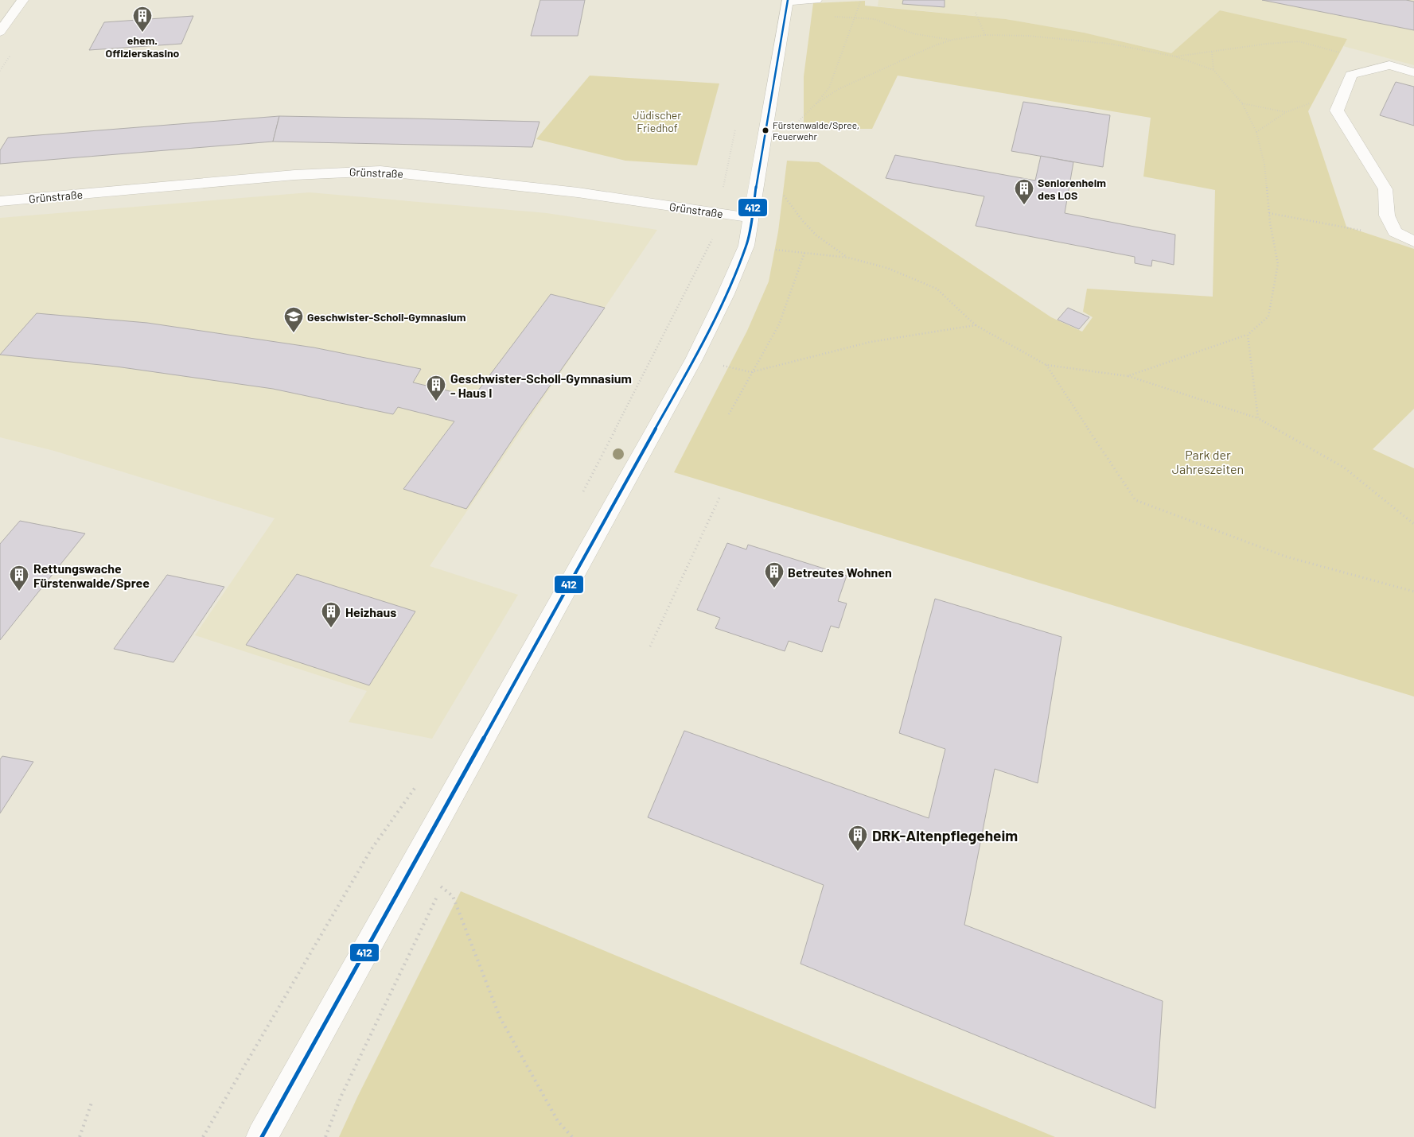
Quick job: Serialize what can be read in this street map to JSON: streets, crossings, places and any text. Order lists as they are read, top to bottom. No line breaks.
{"streets":{"street":["Grünstraße"]},"parks":["Jüdischer Friedhof","Park der Jahreszeiten"],"places":{"building":["ehem. Offizierskasino","Seniorenheim des LOS","Geschwister-Scholl-Gymnasium - Haus I","Betreutes Wohnen","Rettungswache Fürstenwalde/Spree","Heizhaus","DRK-Altenpflegeheim"],"other":["Fürstenwalde/Spree, Feuerwehr"],"school or university":["Geschwister-Scholl-Gymnasium"]},"lines":["transit line 412"]}
